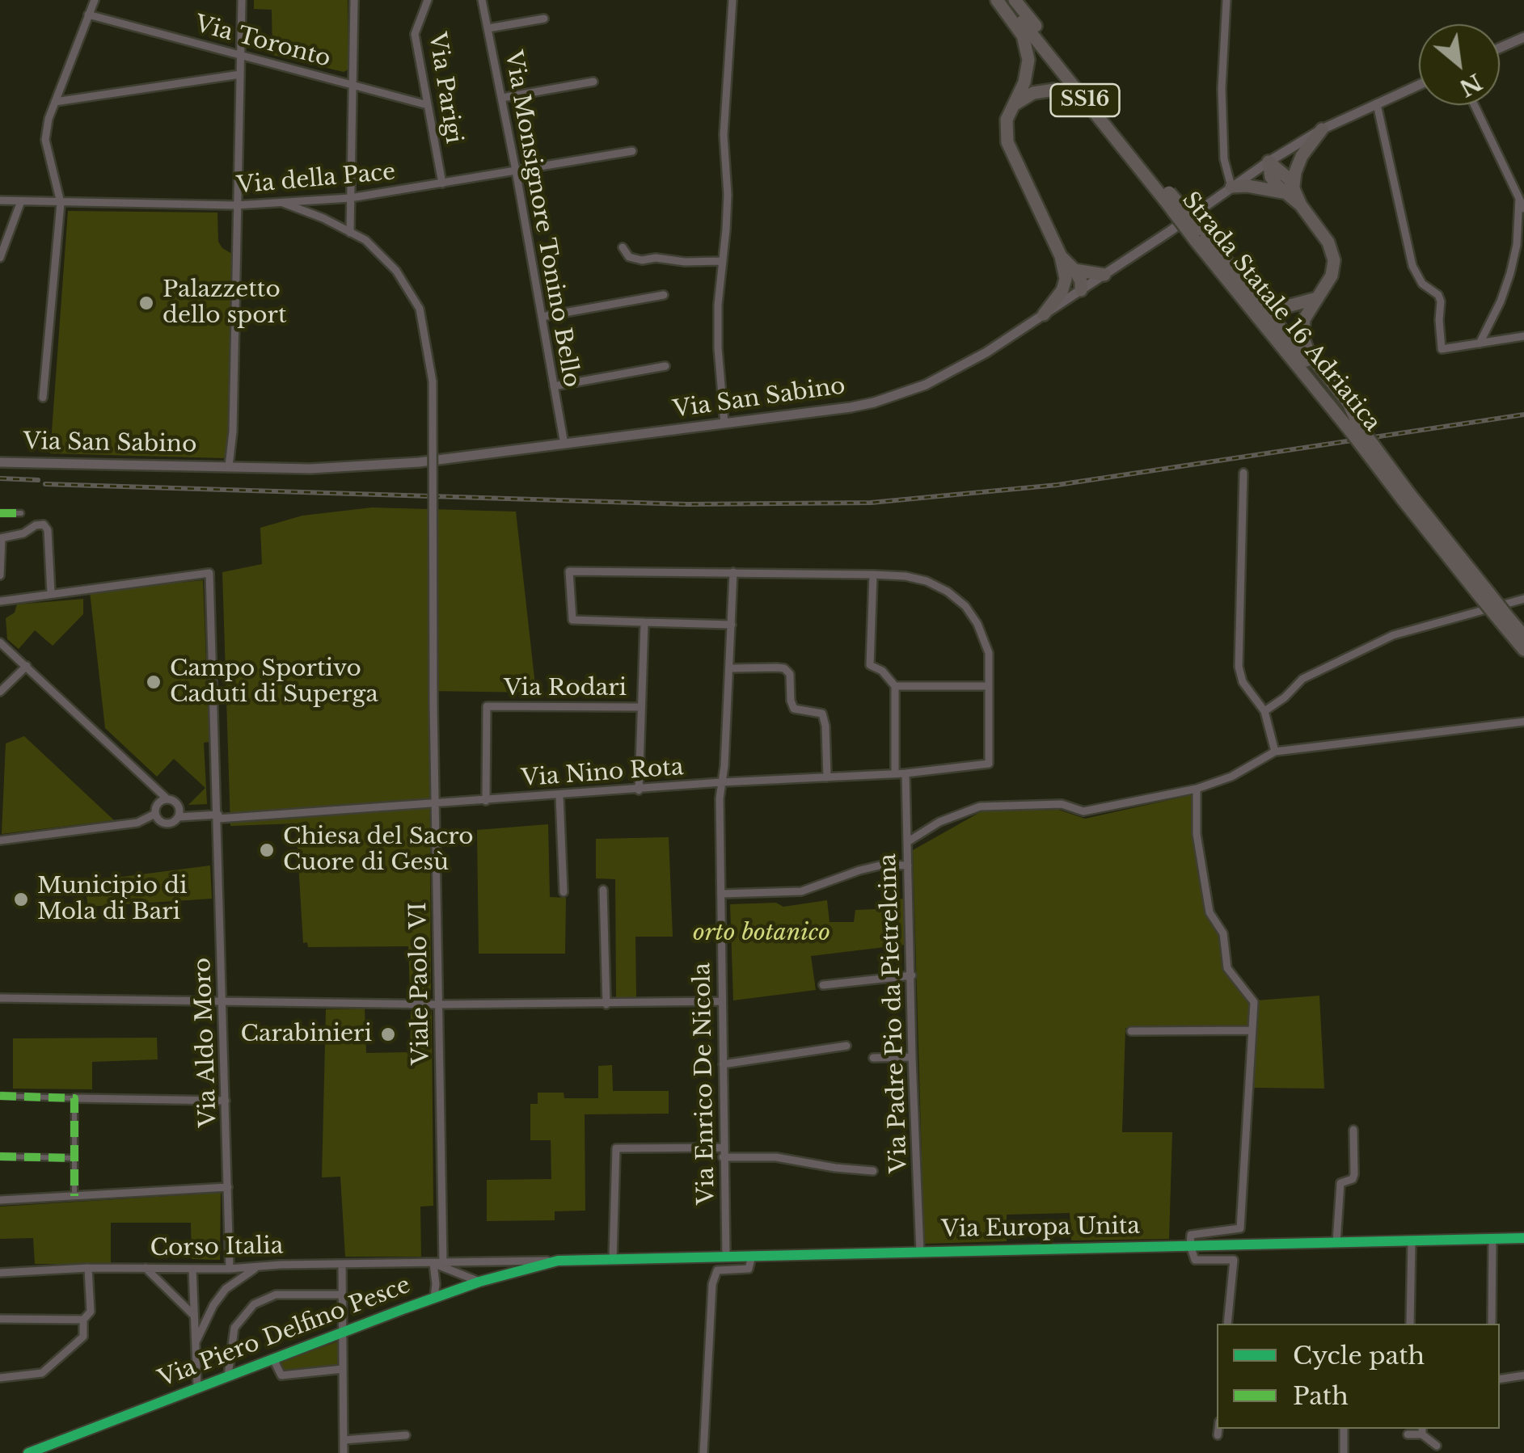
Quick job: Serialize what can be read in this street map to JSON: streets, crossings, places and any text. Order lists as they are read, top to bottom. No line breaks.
{"streets":{"highway":["SS16","Strada Statale 16 Adriatica"],"street":["Via Toronto","Via Parigi","Via della Pace","Via Monsignore Tonino Bello","Via San Sabino","Via Rodari","Via Nino Rota","Viale Paolo VI","Via Padre Pio da Pietrelcina","Via Aldo Moro","Via Enrico De Nicola","Via Europa Unita","Corso Italia","Via Piero Delfino Pesce"]},"crossings":[["Via Toronto","Via Parigi"],["Via Parigi","Via della Pace"],["Via della Pace","Via Monsignore Tonino Bello"],["Via della Pace","Viale Paolo VI"],["Via Monsignore Tonino Bello","Via San Sabino"],["Via Rodari","Via Nino Rota"],["Via Nino Rota","Viale Paolo VI"],["Via Nino Rota","Via Padre Pio da Pietrelcina"],["Via Nino Rota","Via Aldo Moro"],["Via Nino Rota","Via Enrico De Nicola"],["Viale Paolo VI","Corso Italia"],["Viale Paolo VI","Via Piero Delfino Pesce"],["Via Padre Pio da Pietrelcina","Via Europa Unita"],["Via Aldo Moro","Corso Italia"],["Via Enrico De Nicola","Via Europa Unita"],["Via Europa Unita","Corso Italia"],["Via Europa Unita","Via Piero Delfino Pesce"],["Corso Italia","Via Piero Delfino Pesce"]],"parks":["orto botanico"],"places":["Palazzetto dello sport","Campo Sportivo Caduti di Superga","Chiesa del Sacro Cuore di Gesù","Municipio di Mola di Bari","Carabinieri"],"legend":["Cycle path","Path"],"north":"bottom right"}
